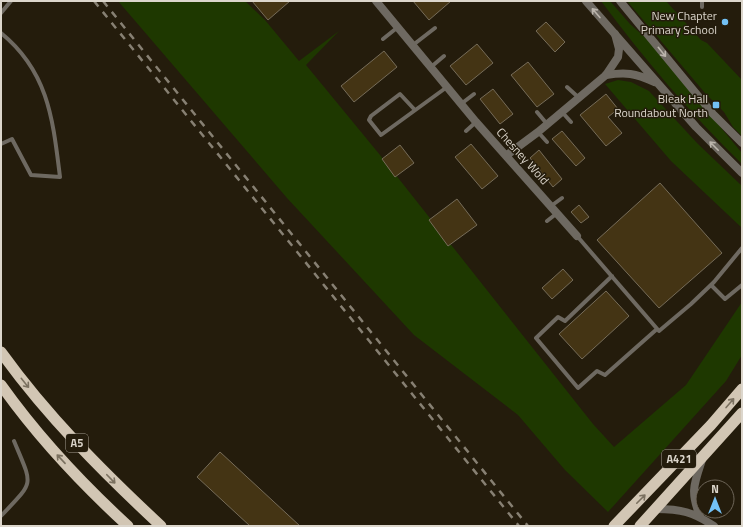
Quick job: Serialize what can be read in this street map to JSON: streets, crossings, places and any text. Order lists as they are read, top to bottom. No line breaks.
{"streets":{"highway":["A5","A421"],"street":["Chesney Wold"]},"places":{"other":["New Chapter Primary School"],"transit":["Bleak Hall Roundabout North"]},"north":"top"}
